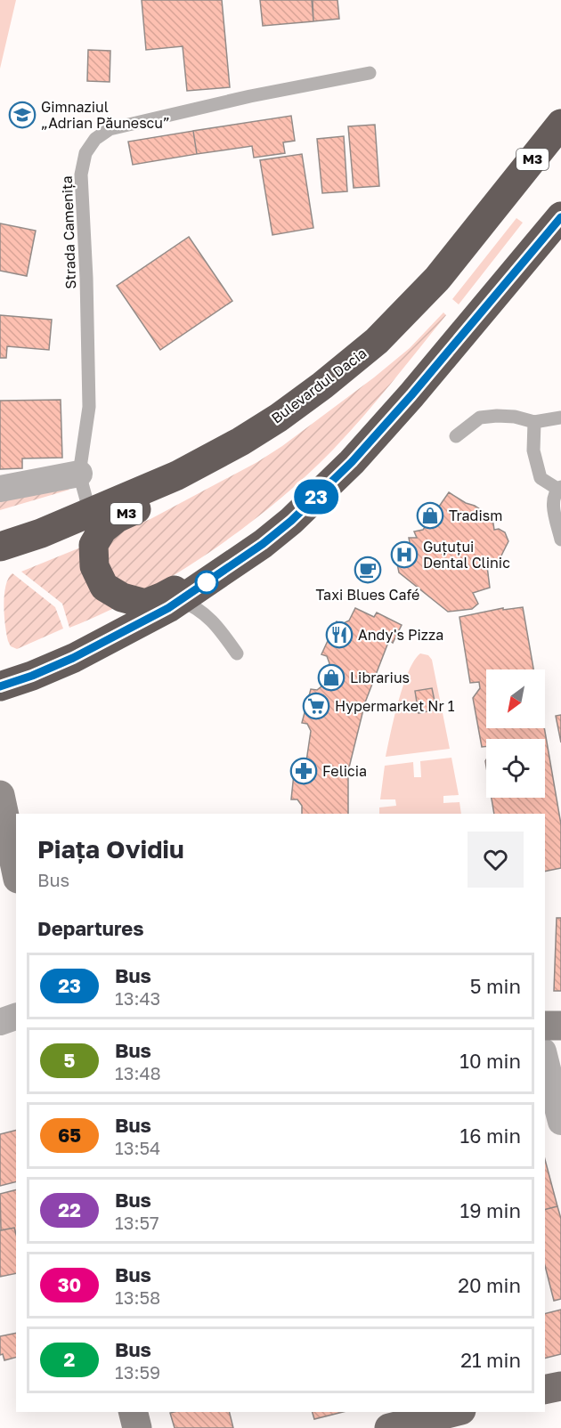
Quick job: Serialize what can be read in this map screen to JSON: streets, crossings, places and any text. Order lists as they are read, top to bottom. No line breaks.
{"streets":{"highway":["M3","Bulevardul Dacia"],"lane":["Strada Camenița"]},"crossings":[["M3","Bulevardul Dacia"],["Strada Camenița","Bulevardul Dacia"]],"places":{"school or university":["Gimnaziul „Adrian Păunescu”"],"shop":["Tradism","Librarius"],"hospital":["Guțuțui Dental Clinic"],"cafe":["Taxi Blues Café"],"restaurant":["Andy's Pizza"],"supermarket":["Hypermarket Nr 1"],"pharmacy":["Felicia"]},"lines":["bus line 23"],"north":"bottom left","page":{"on_map":"23","heading":[["Piața Ovidiu","Bus"],"Departures"],"list":[{"mark":"23","name":"Bus","note":"13:43","value":"5 min"},{"mark":"5","name":"Bus","note":"13:48","value":"10 min"},{"mark":"65","name":"Bus","note":"13:54","value":"16 min"},{"mark":"22","name":"Bus","note":"13:57","value":"19 min"},{"mark":"30","name":"Bus","note":"13:58","value":"20 min"},{"mark":"2","name":"Bus","note":"13:59","value":"21 min"}]}}
